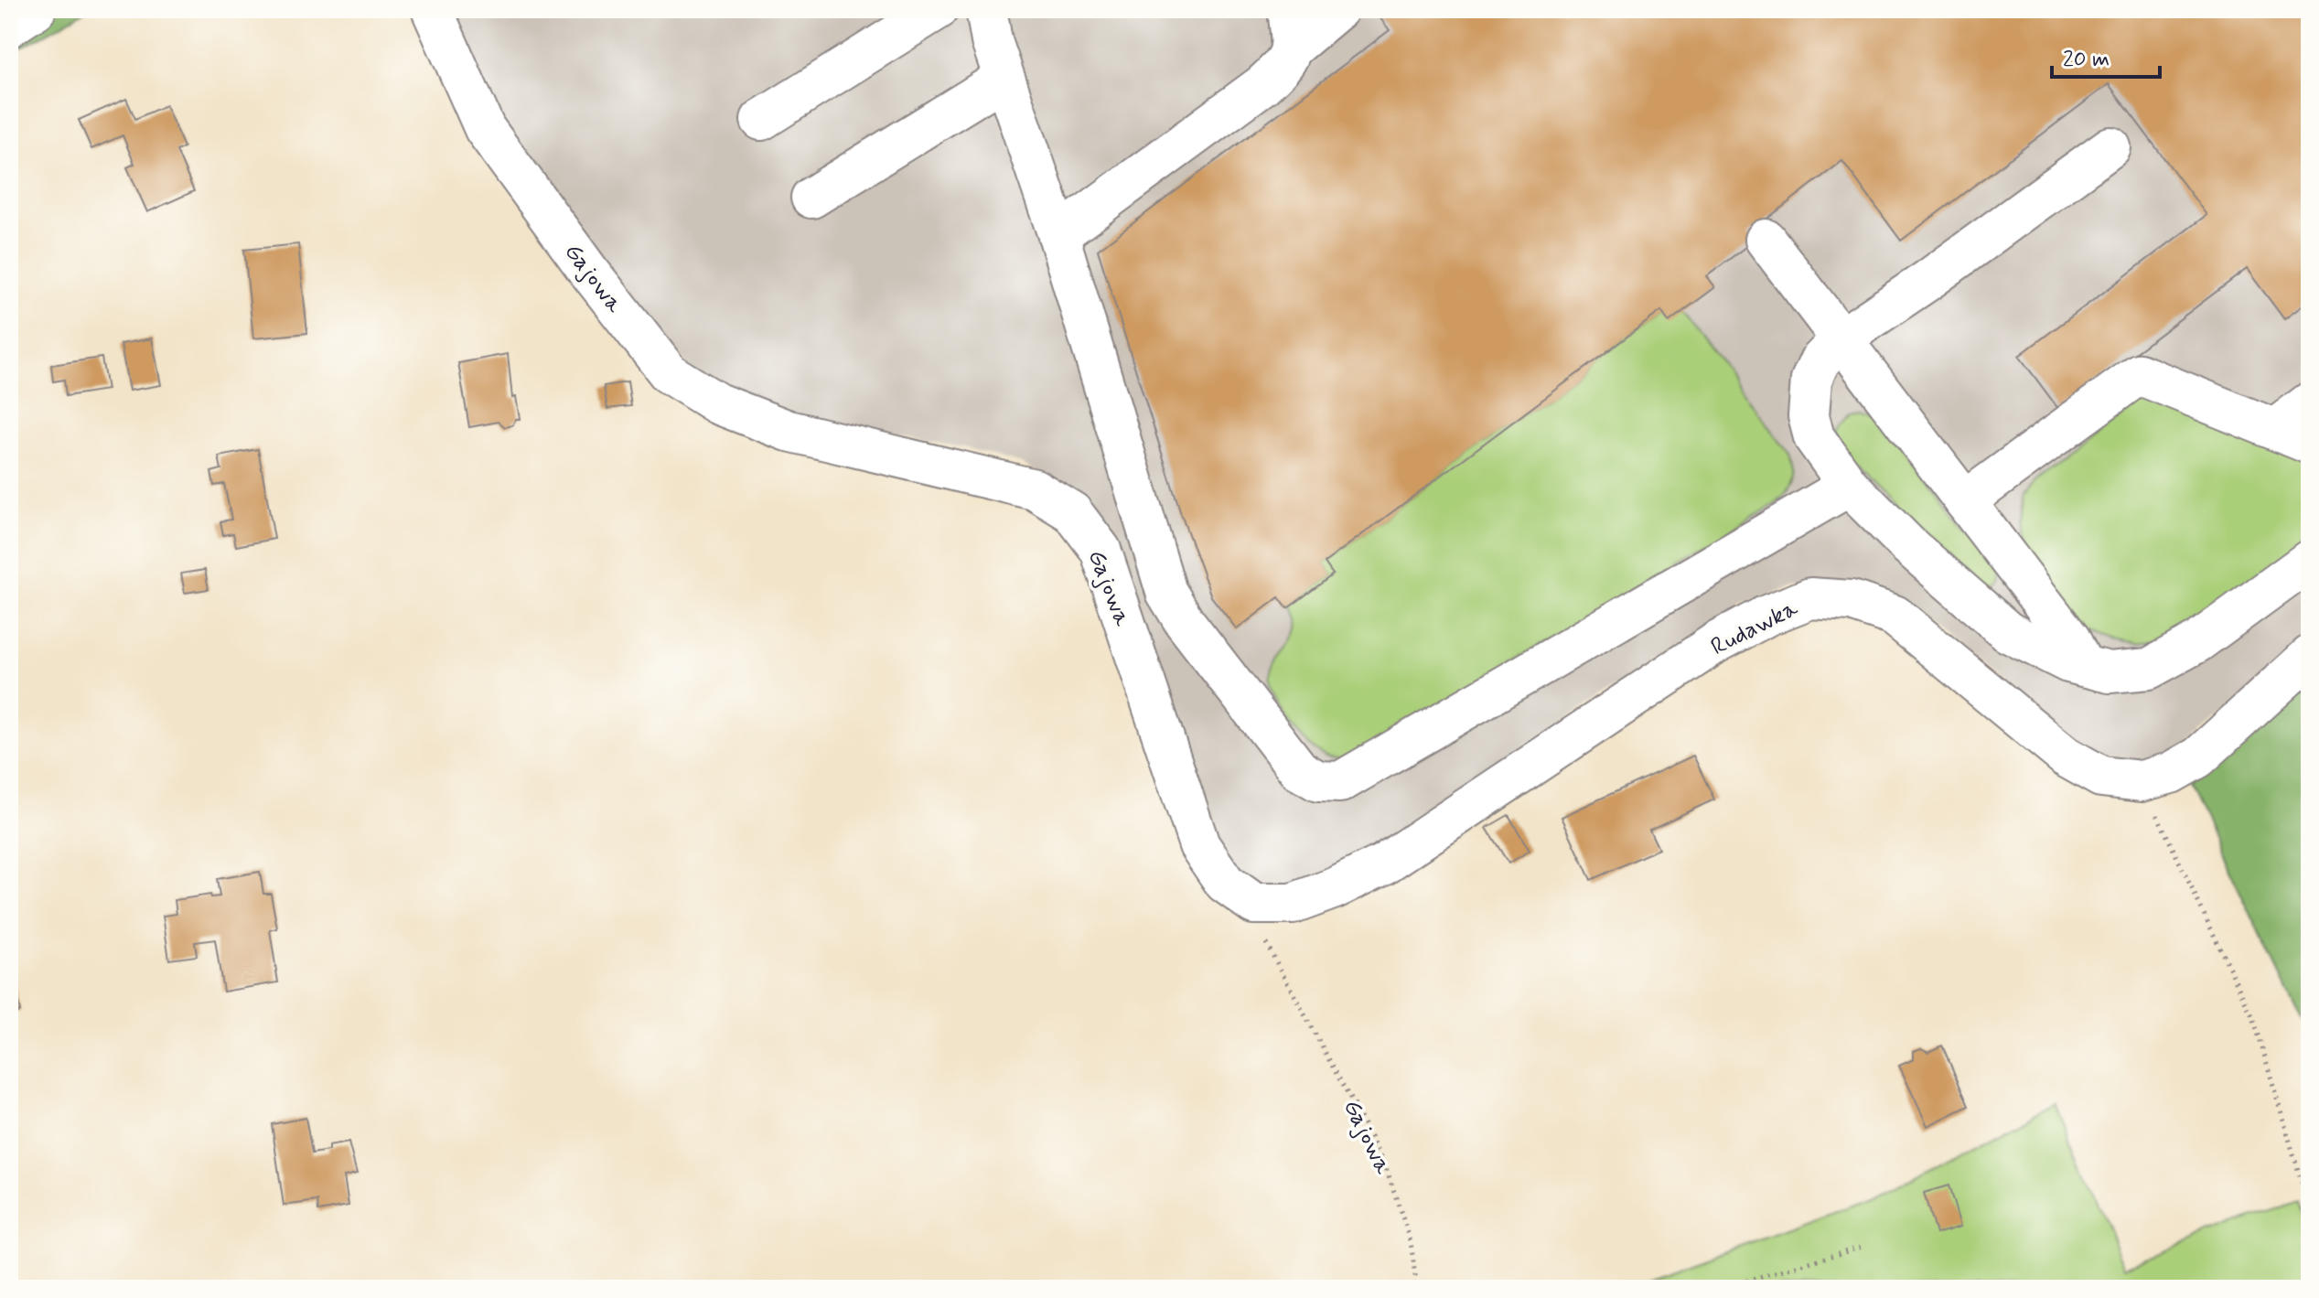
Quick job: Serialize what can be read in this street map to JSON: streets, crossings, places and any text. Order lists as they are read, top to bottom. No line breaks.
{"streets":{"street":["Gajowa","Rudawka"]},"crossings":[["Gajowa","Rudawka"]],"scale_bar":"20 m"}
